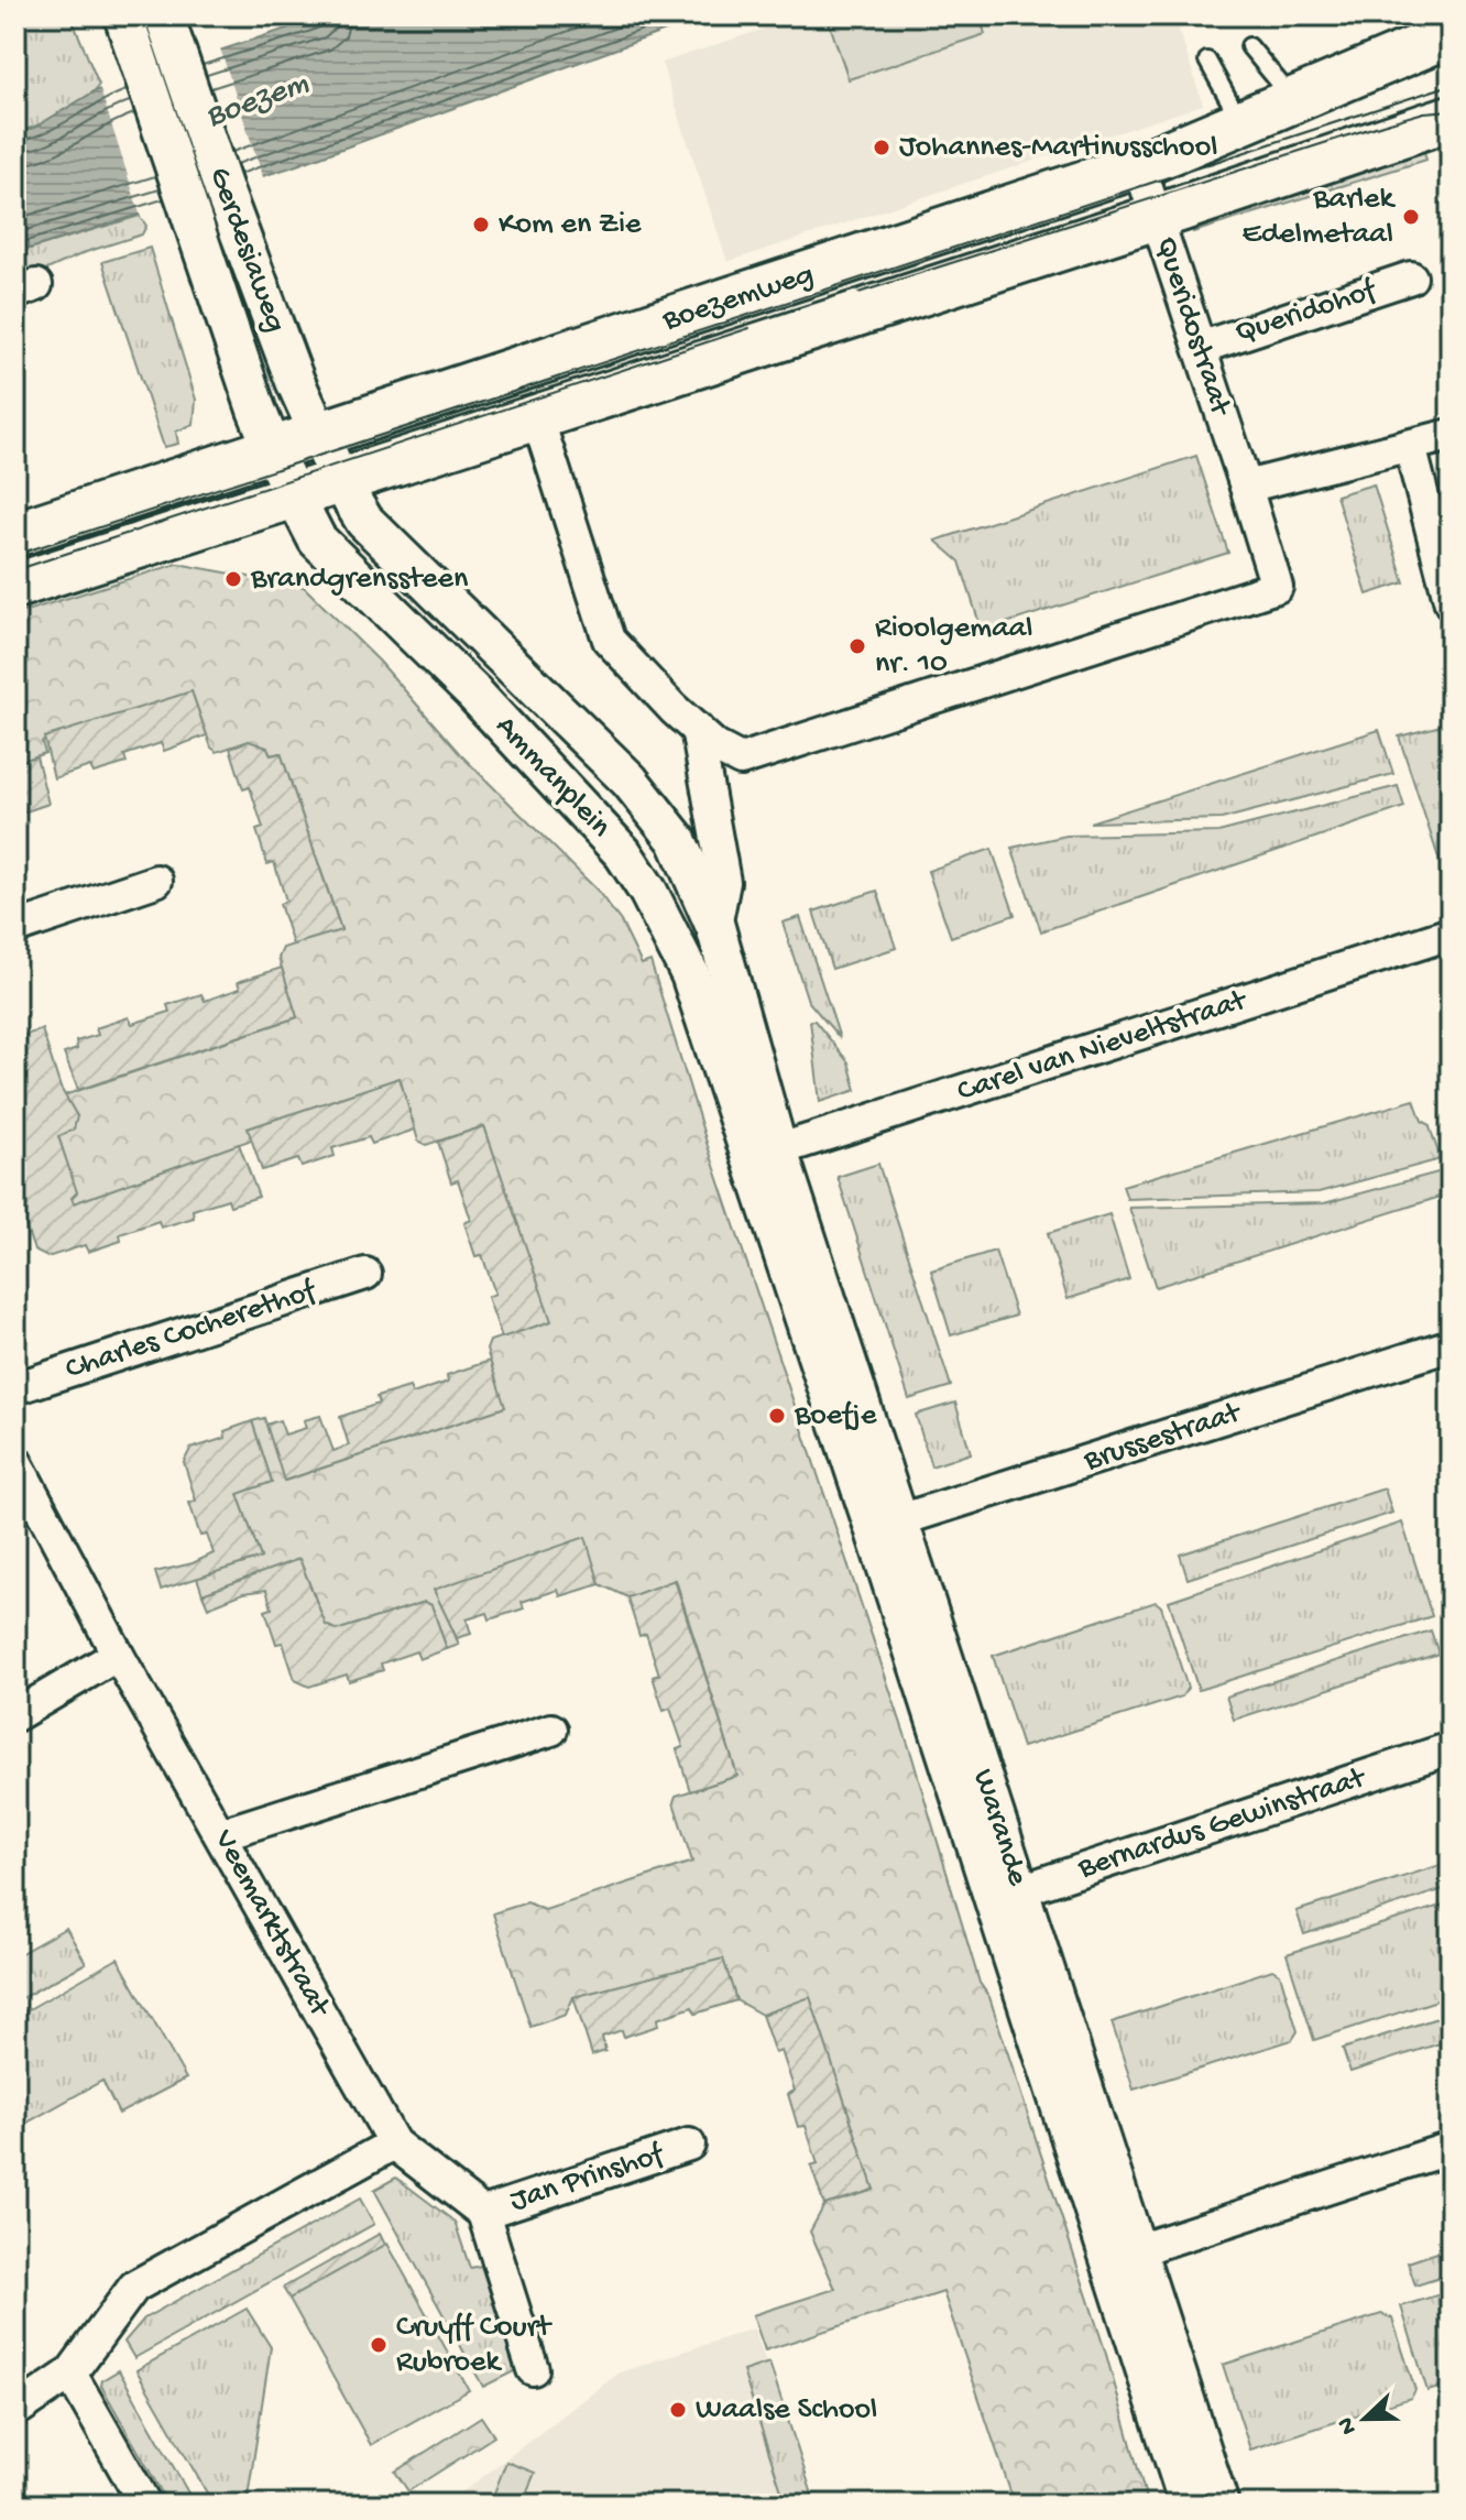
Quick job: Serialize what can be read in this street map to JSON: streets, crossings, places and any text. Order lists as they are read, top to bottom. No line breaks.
{"streets":{"main road":["Boezemweg"],"street":["Gerdesiaweg","Queridohof","Queridostraat","Ammanplein","Carel van Nieveltstraat","Charles Cocherethof","Brussestraat","Bernardus Gewinstraat","Warande","Veemarktstraat","Jan Prinshof"]},"crossings":[["Gerdesiaweg","Boezemweg"],["Gerdesiaweg","Ammanplein"],["Boezemweg","Queridostraat"],["Boezemweg","Ammanplein"],["Queridohof","Queridostraat"],["Queridostraat","Ammanplein"],["Ammanplein","Carel van Nieveltstraat"],["Ammanplein","Warande"],["Carel van Nieveltstraat","Warande"],["Brussestraat","Warande"],["Bernardus Gewinstraat","Warande"],["Veemarktstraat","Jan Prinshof"]],"water":["Boezem"],"places":["Johannes-Martinusschool","Barlek Edelmetaal","Kom en Zie","Brandgrenssteen","Rioolgemaal nr. 10","Boefje","Cruyff Court Rubroek","Waalse School"],"north":"left"}
